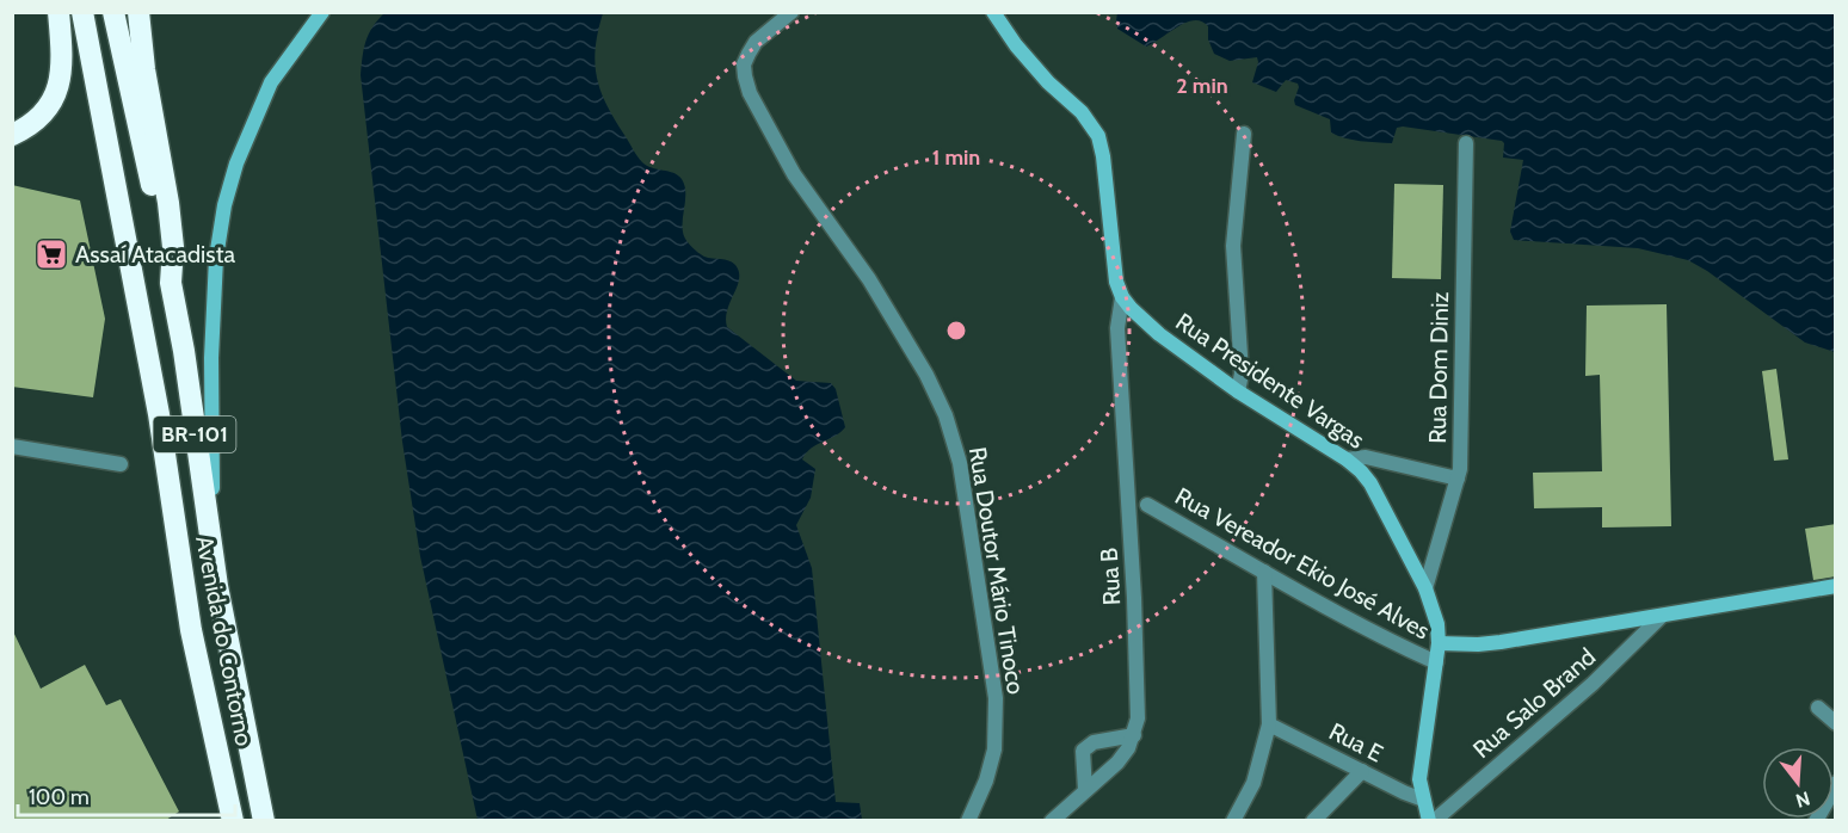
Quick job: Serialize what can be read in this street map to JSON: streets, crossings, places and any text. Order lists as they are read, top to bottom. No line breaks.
{"streets":{"highway":["BR-101","Avenida do Contorno"],"street":["Rua Dom Diniz","Rua Presidente Vargas","Rua Vereador Ekio José Alves","Rua Doutor Mário Tinoco","Rua B","Rua Salo Brand","Rua E"]},"crossings":[["Rua Dom Diniz","Rua Presidente Vargas"],["Rua Presidente Vargas","Rua Vereador Ekio José Alves"],["Rua Presidente Vargas","Rua B"],["Rua Presidente Vargas","Rua Salo Brand"],["Rua Presidente Vargas","Rua E"],["BR-101","Avenida do Contorno"]],"places":{"supermarket":["Assaí Atacadista"]},"scale_bar":"100 m","north":"bottom","rings":["2 min","1 min"]}
